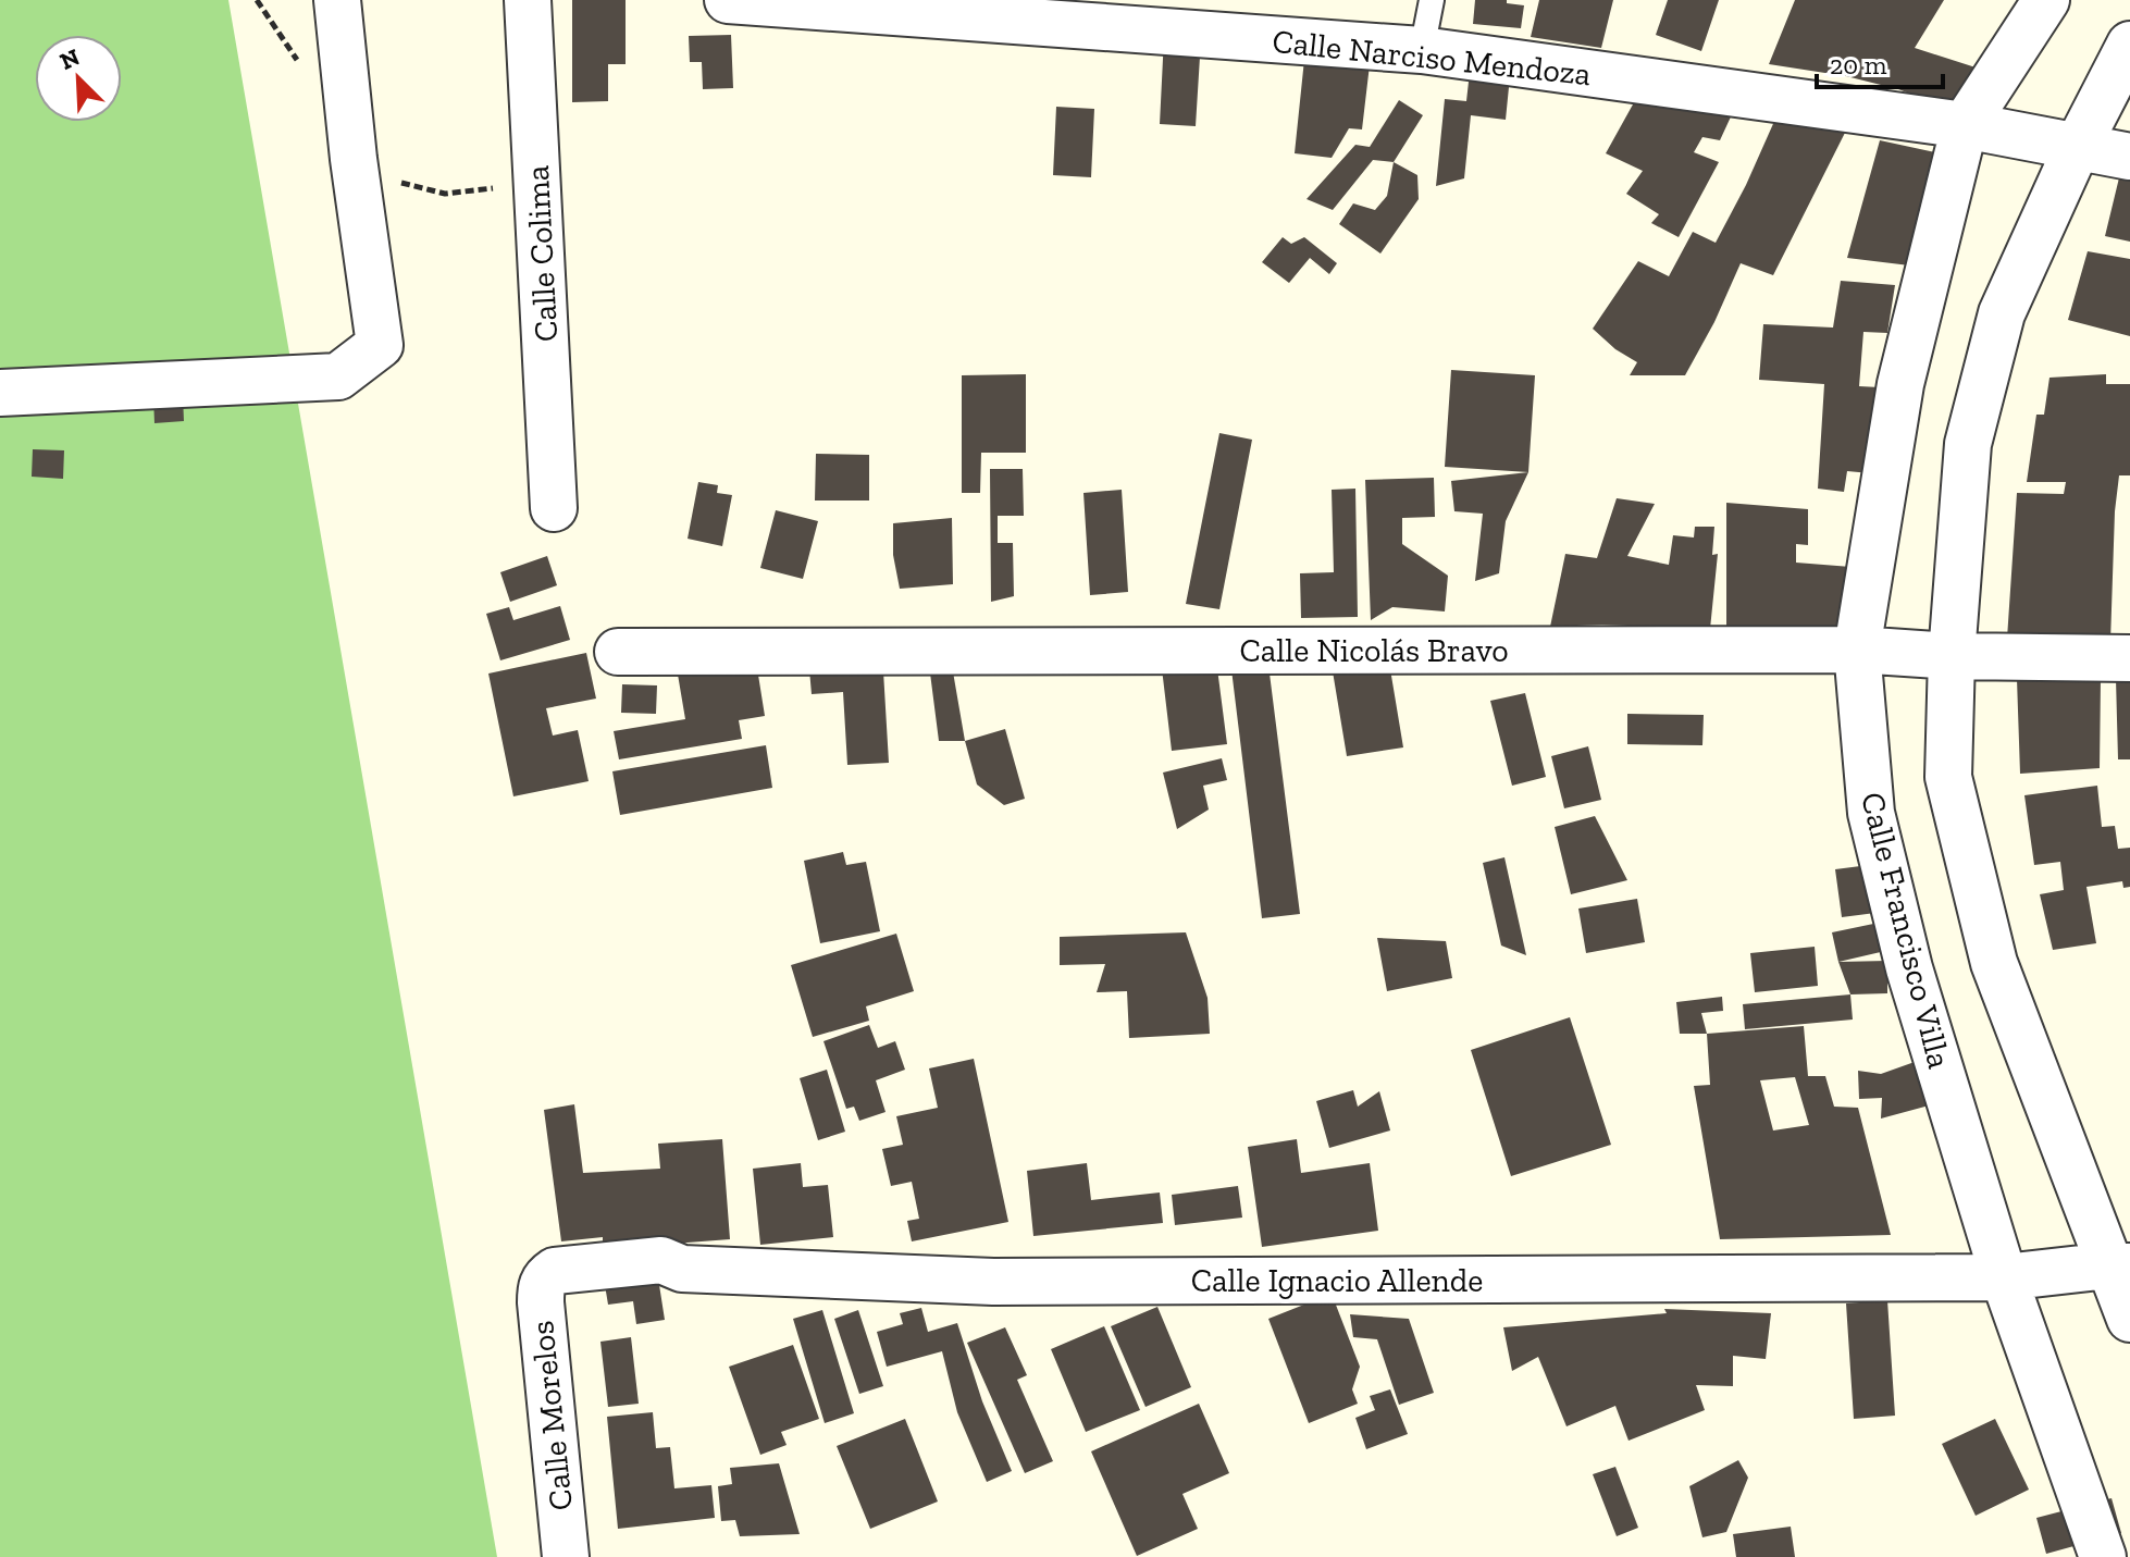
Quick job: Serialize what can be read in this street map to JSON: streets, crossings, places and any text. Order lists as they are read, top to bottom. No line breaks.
{"streets":{"street":["Calle Narciso Mendoza","Calle Colima","Calle Nicolás Bravo","Calle Francisco Villa","Calle Ignacio Allende","Calle Morelos"]},"crossings":[["Calle Narciso Mendoza","Calle Francisco Villa"],["Calle Nicolás Bravo","Calle Francisco Villa"],["Calle Francisco Villa","Calle Ignacio Allende"],["Calle Ignacio Allende","Calle Morelos"]],"scale_bar":"20 m","north":"top left"}
